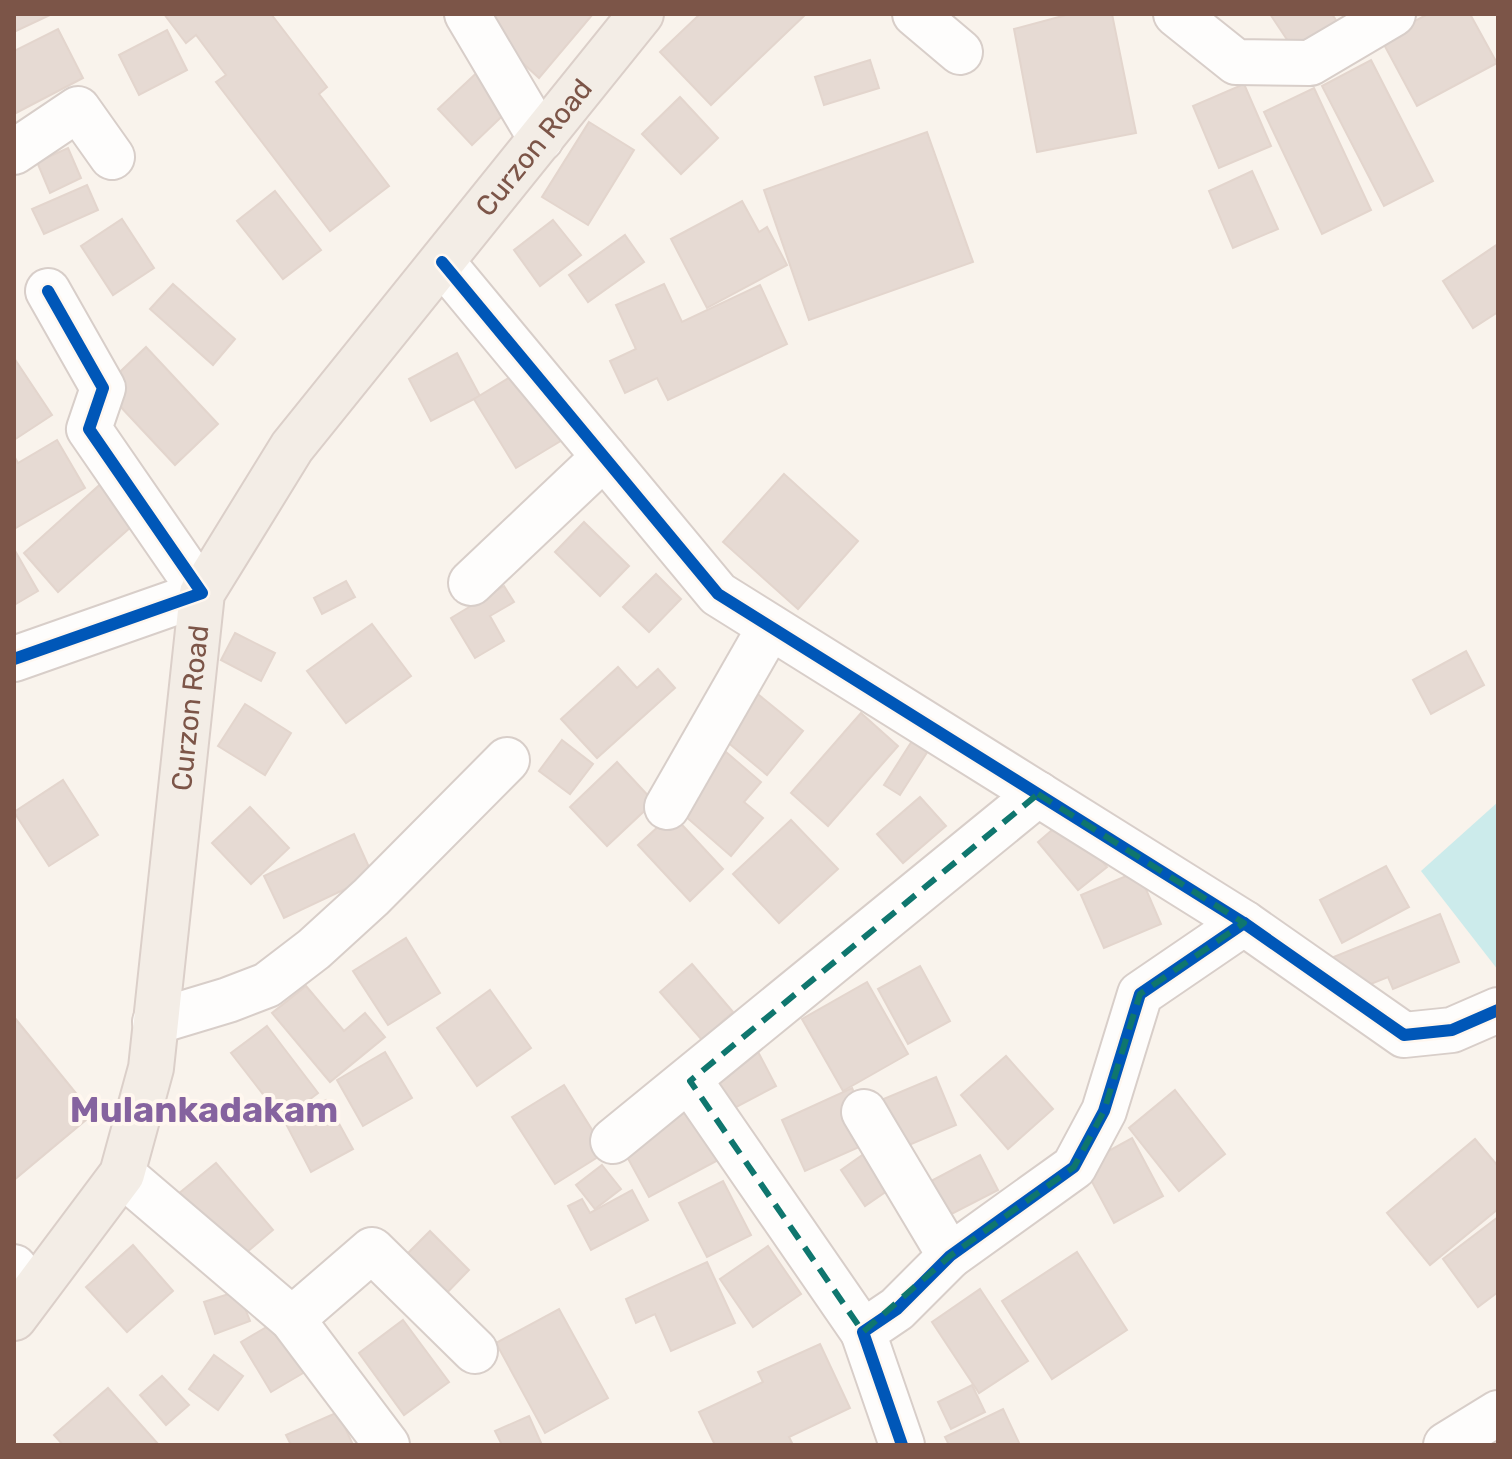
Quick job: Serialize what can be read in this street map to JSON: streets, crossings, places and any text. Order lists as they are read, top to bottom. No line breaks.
{"streets":{"main road":["Curzon Road"]},"districts":["Mulankadakam"]}
